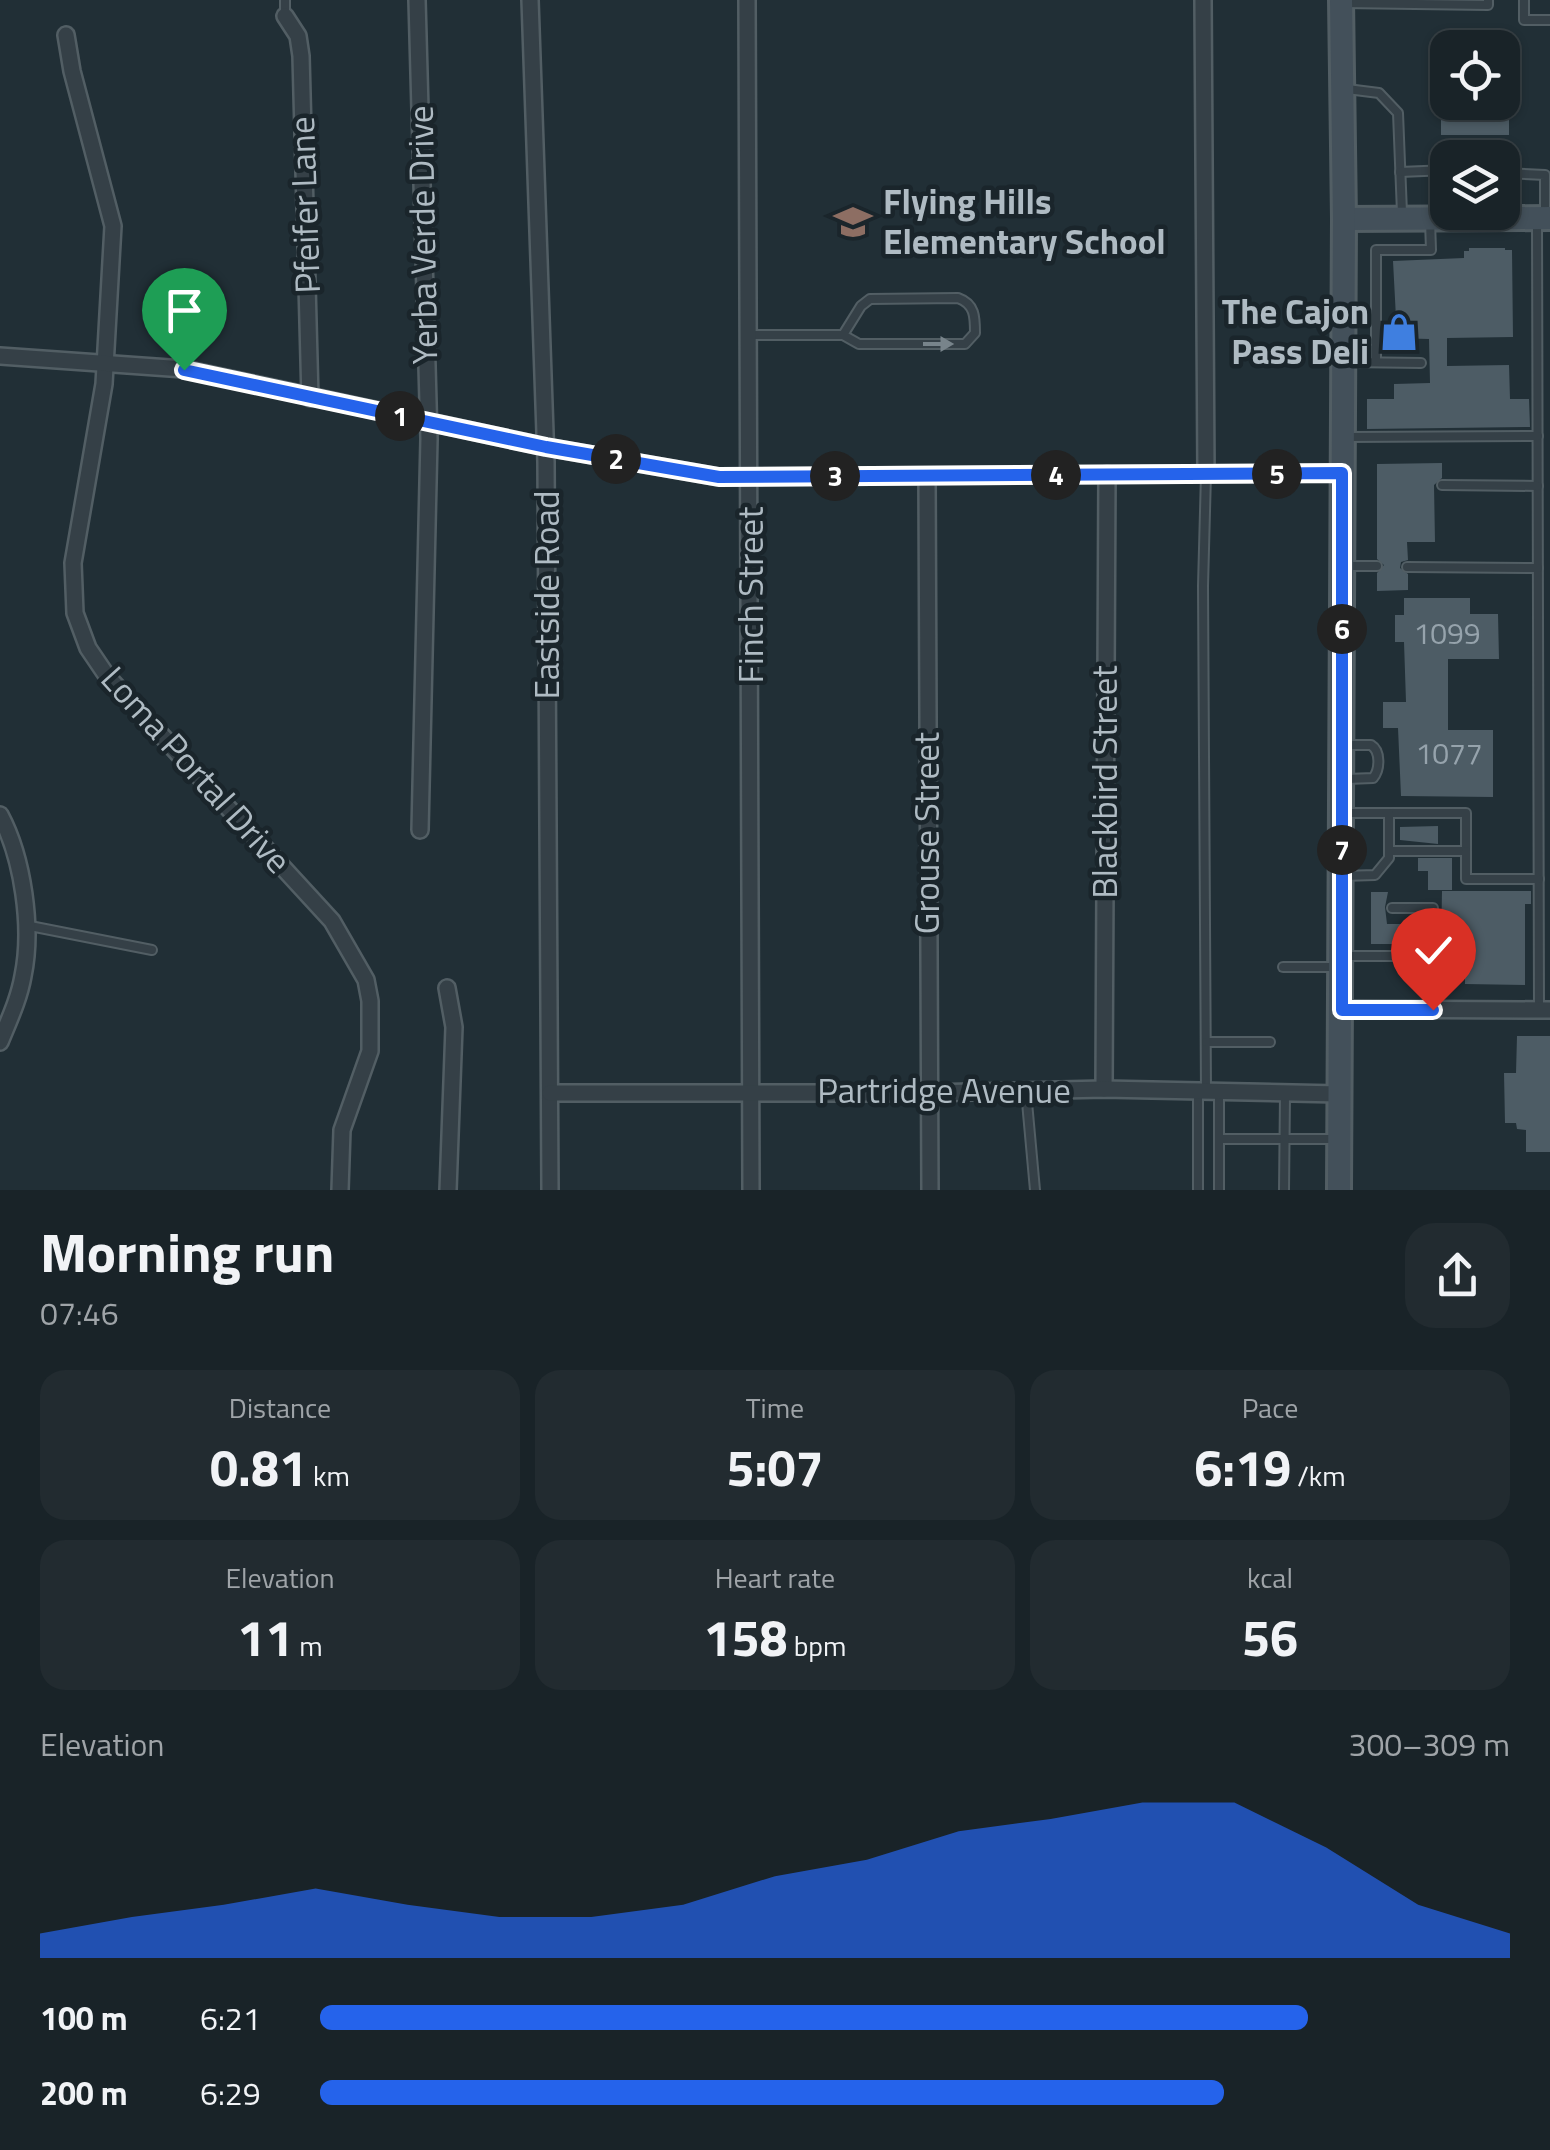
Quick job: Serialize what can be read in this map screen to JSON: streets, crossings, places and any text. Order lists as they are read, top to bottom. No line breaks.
{"streets":{"street":["Pfeifer Lane","Yerba Verde Drive","Eastside Road","Finch Street","Loma Portal Drive","Blackbird Street","Grouse Street","Partridge Avenue"]},"crossings":[["Eastside Road","Partridge Avenue"],["Finch Street","Partridge Avenue"],["Blackbird Street","Partridge Avenue"],["Grouse Street","Partridge Avenue"]],"places":{"school or university":["Flying Hills Elementary School"],"shop":["The Cajon Pass Deli"]},"house_numbers":["1099","1077"],"page":{"pins":["1","2","5","4","3","6","7"],"heading":["Morning run","07:46"],"stats":[["Distance","0.81 km"],["Time","5:07"],["Pace","6:19 /km"],["Elevation","11 m"],["Heart rate","158 bpm"],["kcal","56"]],"chart":["Elevation","300–309 m"],"list":[{"name":"100 m","note":"6:21"},{"name":"200 m","note":"6:29"}]}}
